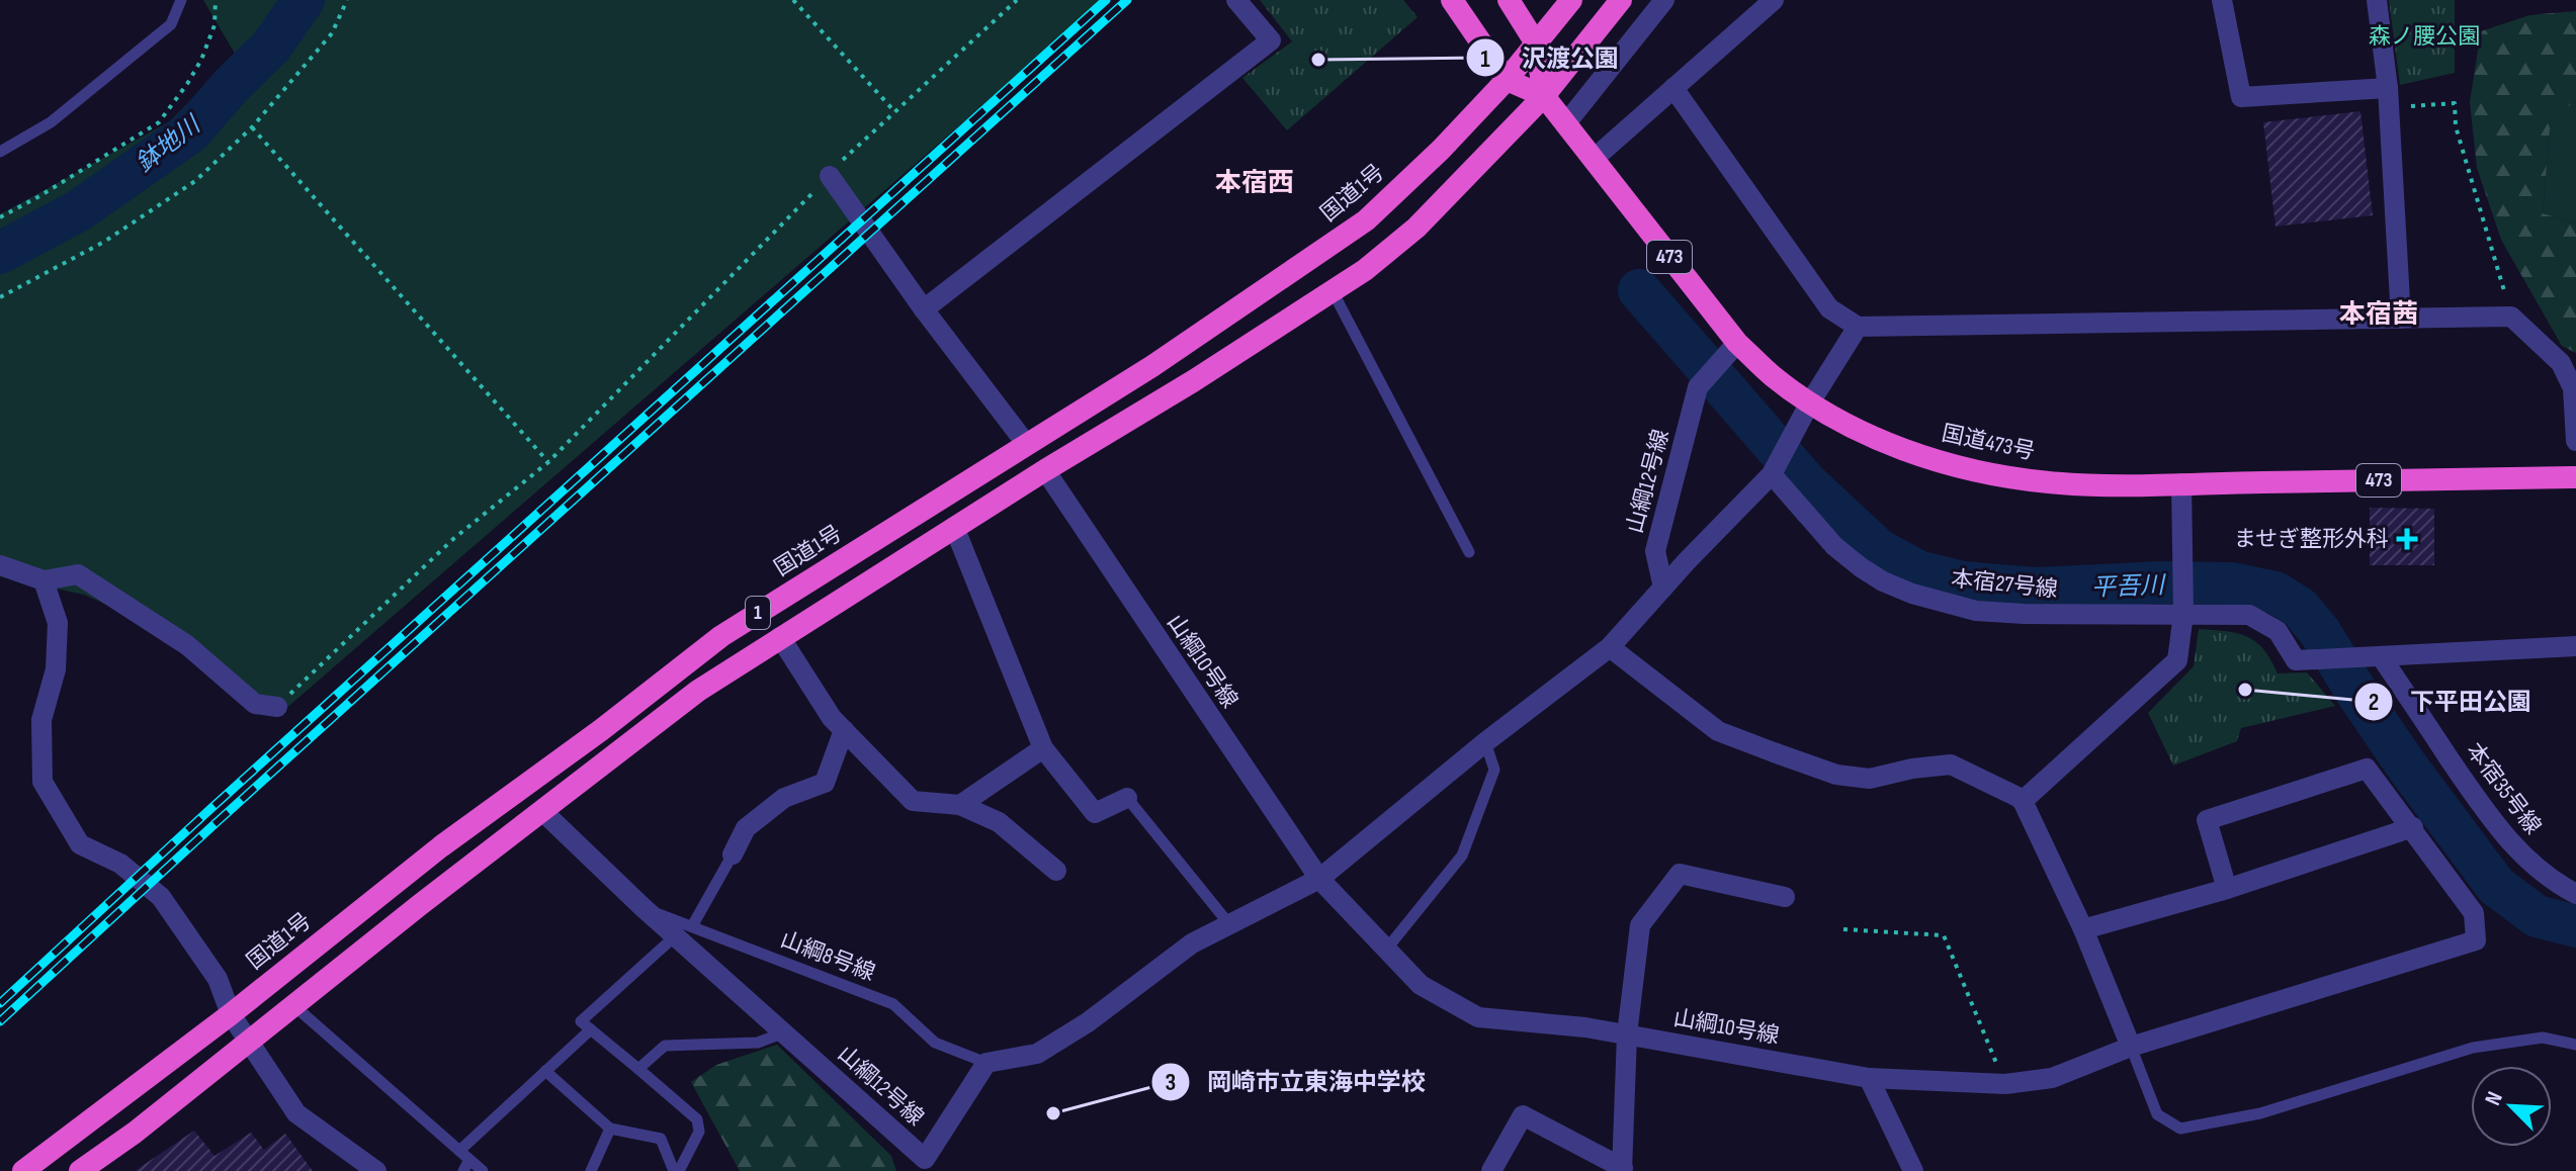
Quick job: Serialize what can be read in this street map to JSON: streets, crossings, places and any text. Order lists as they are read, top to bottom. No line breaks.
{"streets":{"highway":["国道1号","473","国道473号","1"],"street":["山綱12号線","本宿27号線","山綱10号線","本宿35号線"],"lane":["山綱8号線"]},"crossings":[["国道1号","473"],["473","国道473号"],["473","1"],["国道473号","山綱12号線"],["国道473号","1"],["山綱12号線","1"],["山綱12号線","山綱8号線"],["本宿27号線","本宿35号線"],["1","山綱10号線"]],"districts":["本宿西","本宿茜"],"water":["鉢地川","平吾川"],"parks":["森ノ腰公園"],"places":{"other":["沢渡公園","下平田公園","岡崎市立東海中学校"],"health":["ませぎ整形外科"]},"north":"top left"}
